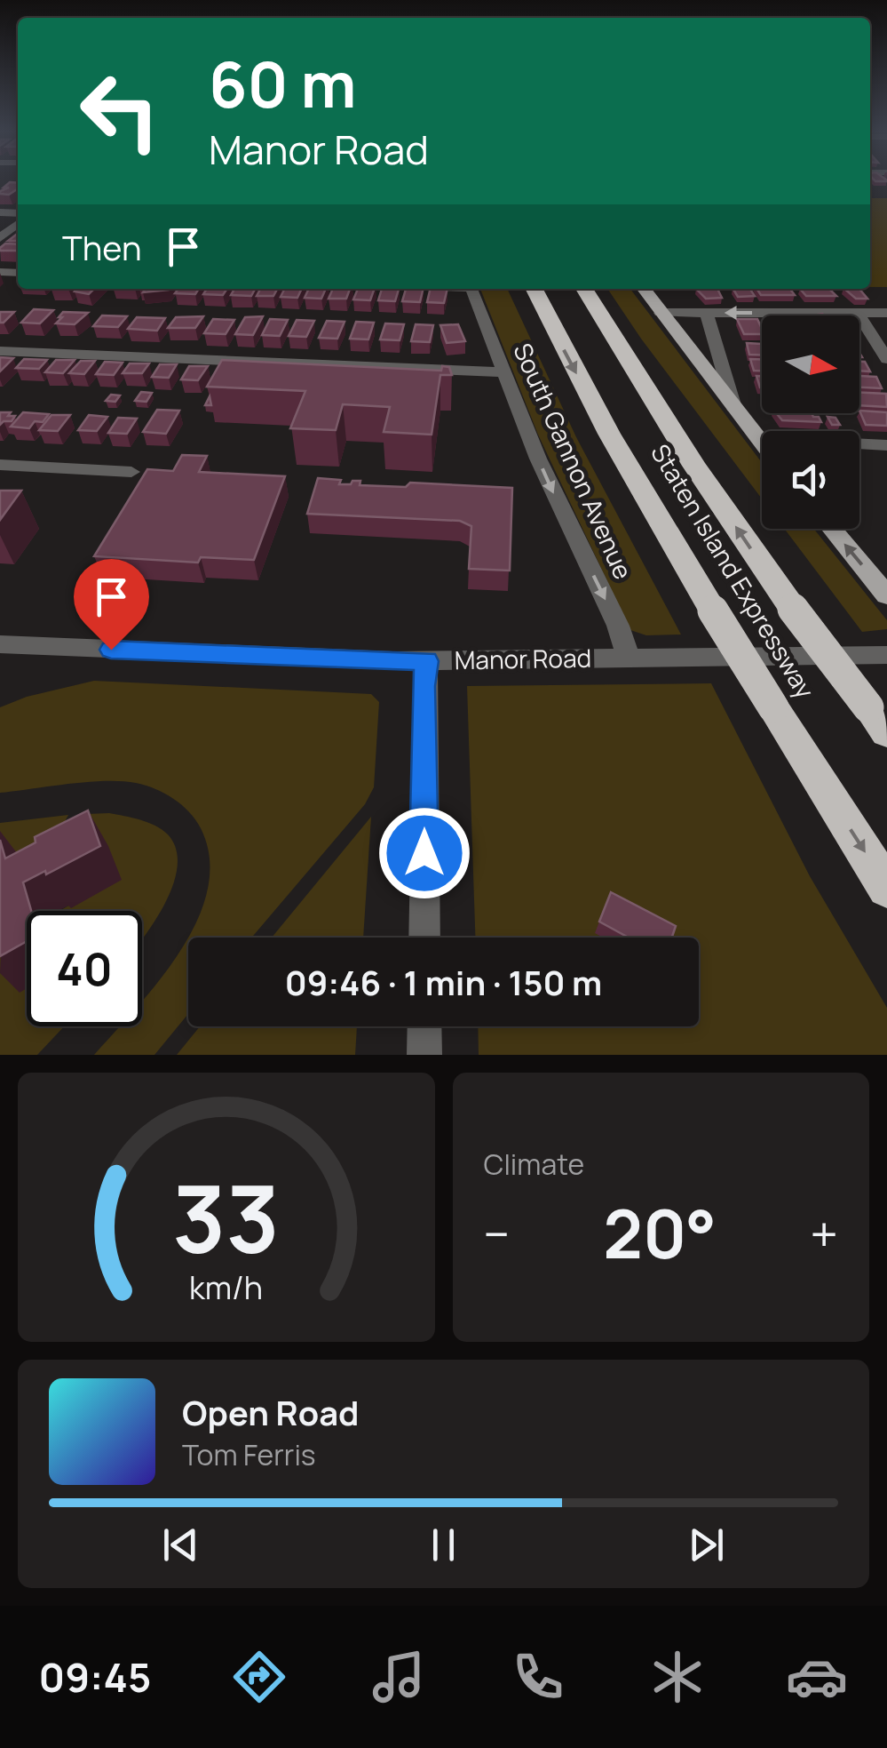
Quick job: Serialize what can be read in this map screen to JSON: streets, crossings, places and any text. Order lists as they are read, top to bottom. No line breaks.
{"streets":{"highway":["Staten Island Expressway"],"street":["South Gannon Avenue","Manor Road"]},"crossings":[["South Gannon Avenue","Manor Road"]],"one_way":["South Gannon Avenue"],"north":"right","page":{"turn":["60 m","Manor Road"],"then":"Then","limit":"40","trip":"09:46 · 1 min · 150 m","tile":"Climate","heat":["−","20°","+"],"song":["Open Road","Tom Ferris"],"tabs":"09:45","gauge":["33","km/h"]}}
